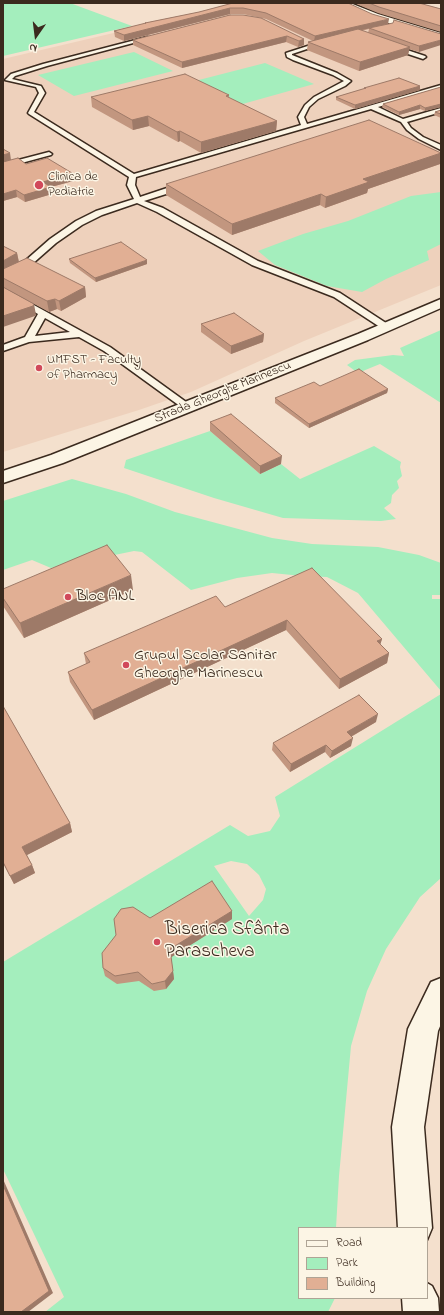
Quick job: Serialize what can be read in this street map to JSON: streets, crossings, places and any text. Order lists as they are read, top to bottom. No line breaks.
{"streets":{"main road":["Strada Gheorghe Marinescu"]},"places":["Clinica de Pediatrie","UMFST - Faculty of Pharmacy","Bloc ANL","Grupul Școlar Sanitar Gheorghe Marinescu","Biserica Sfânta Parascheva"],"legend":["Road","Park","Building"],"north":"bottom"}
